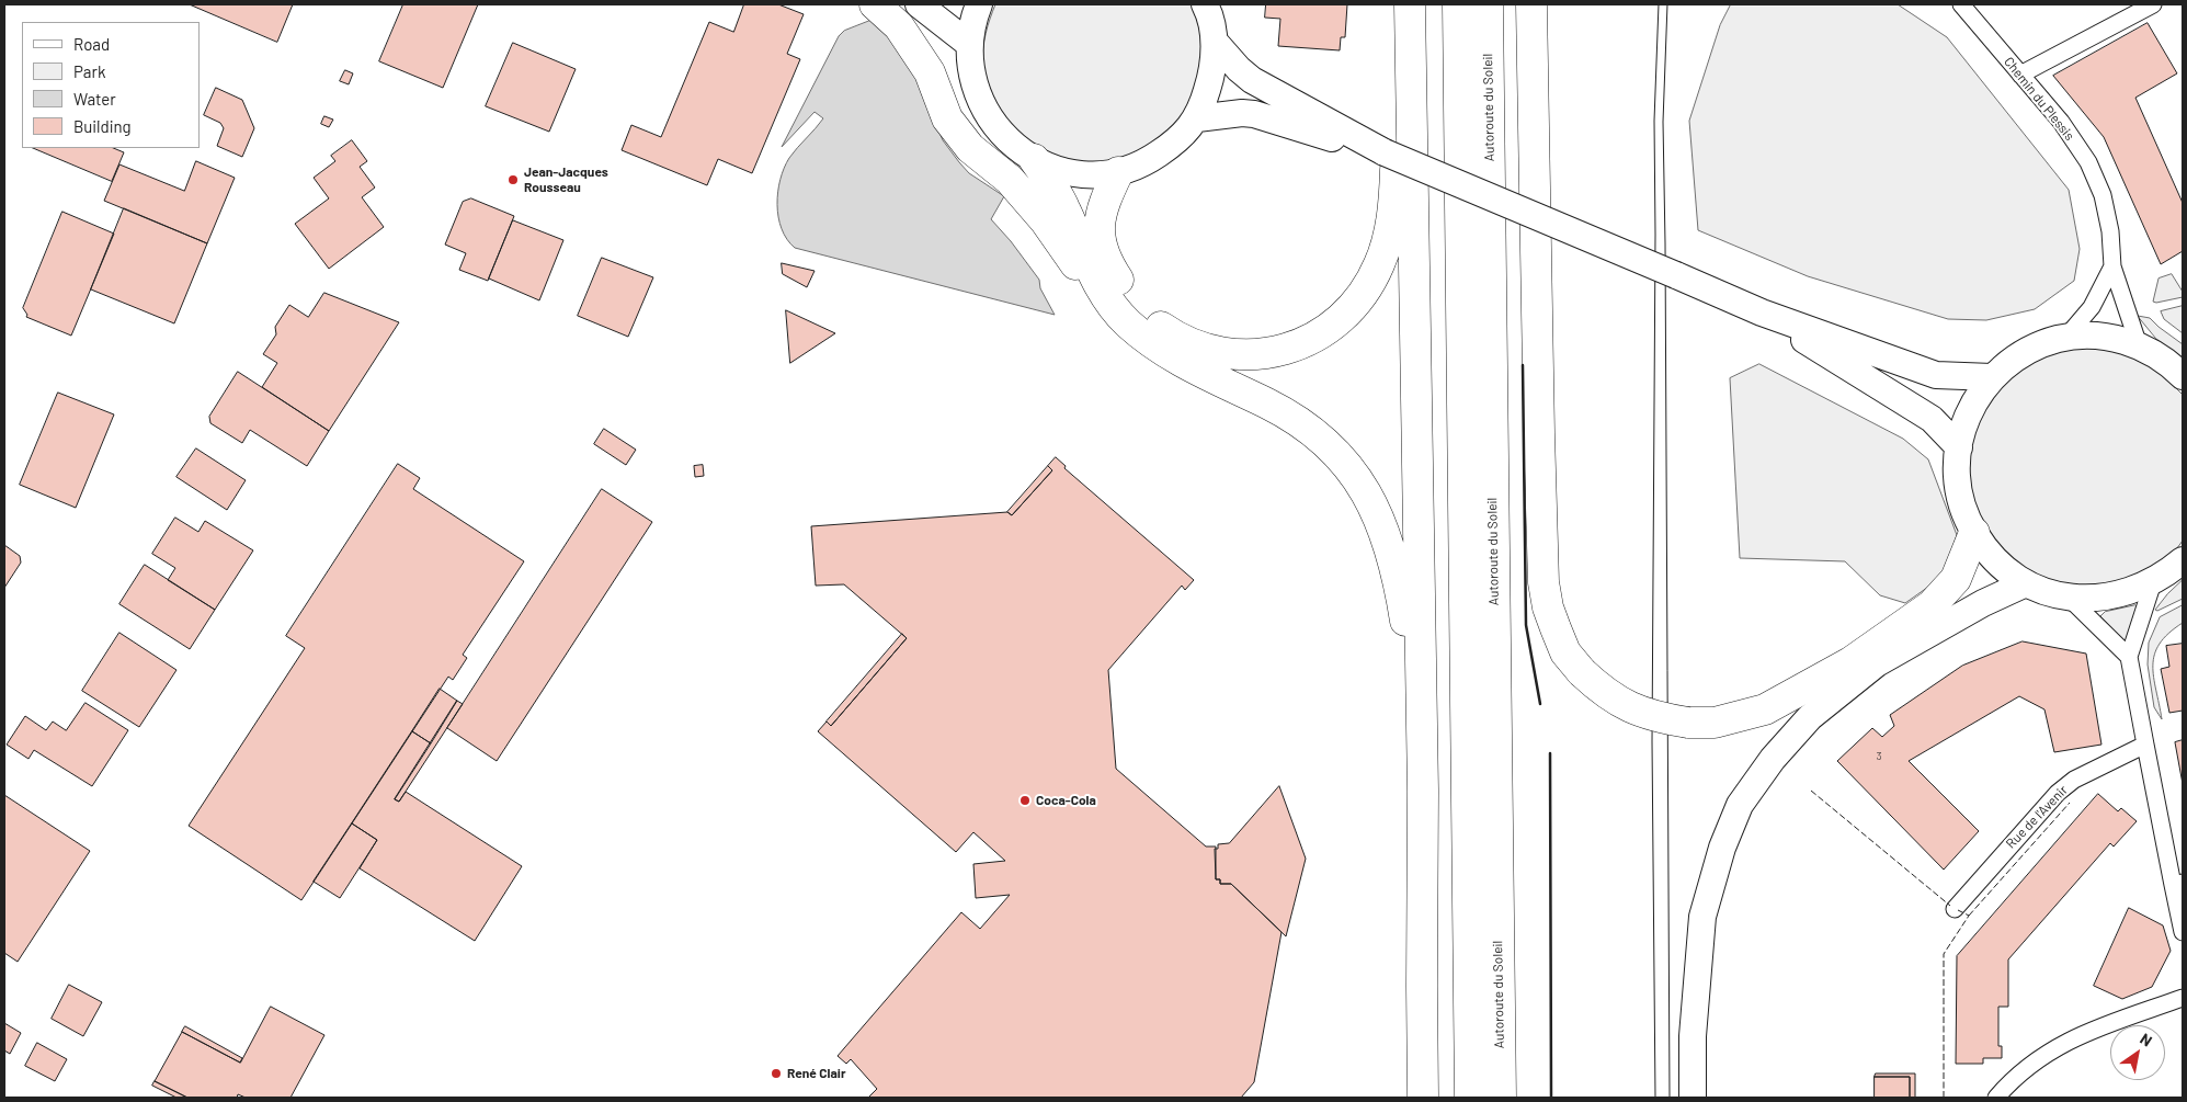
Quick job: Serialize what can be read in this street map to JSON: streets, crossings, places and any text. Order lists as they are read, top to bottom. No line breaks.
{"streets":{"highway":["Autoroute du Soleil"],"street":["Chemin du Plessis","Rue de l'Avenir"]},"places":["Jean-Jacques Rousseau","Coca-Cola","René Clair"],"house_numbers":["3"],"legend":["Road","Park","Water","Building"],"north":"top right"}
